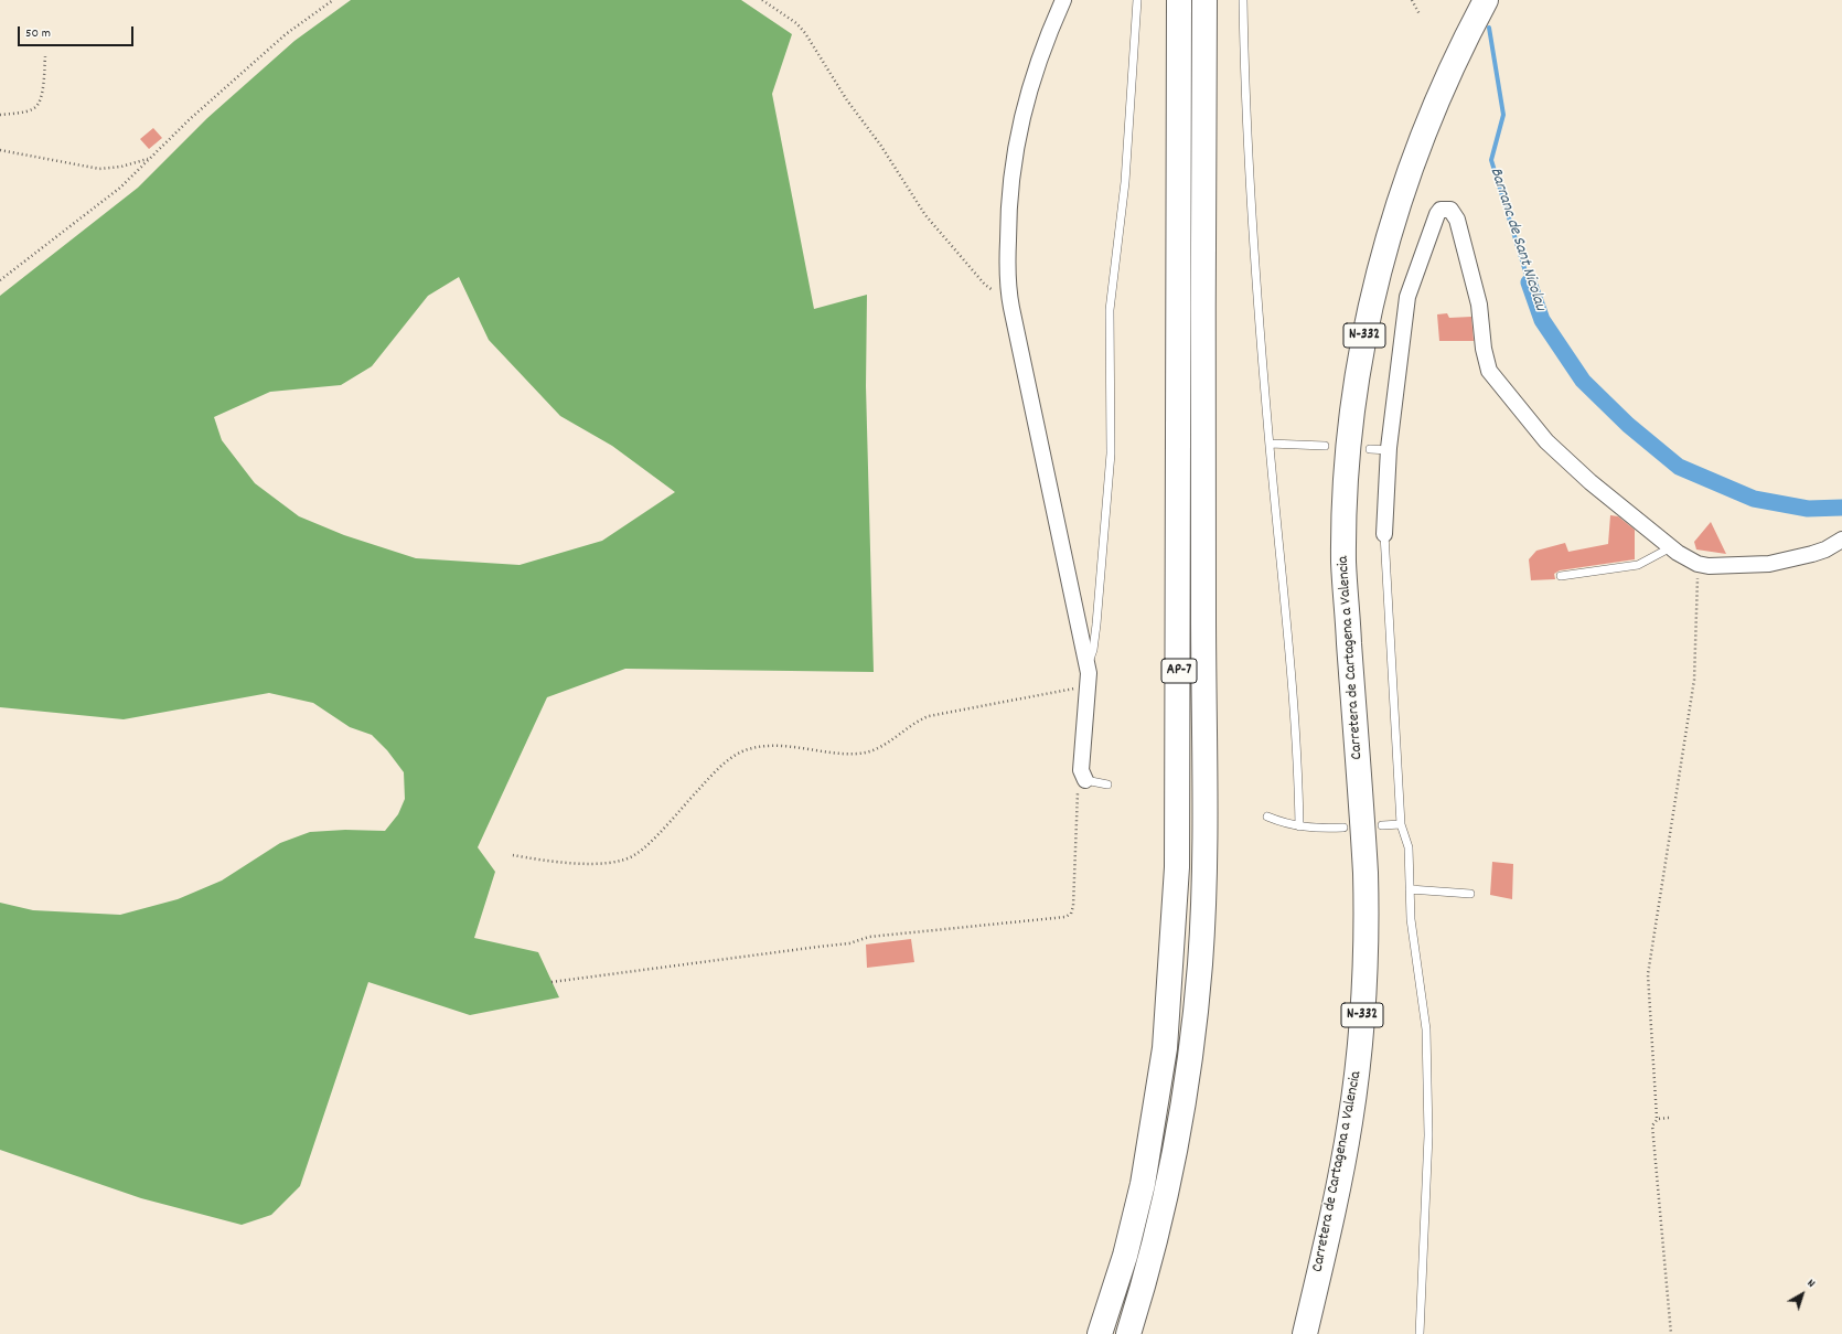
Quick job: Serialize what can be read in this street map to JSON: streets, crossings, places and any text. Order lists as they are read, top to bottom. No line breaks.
{"streets":{"highway":["N-332","Carretera de Cartagena a Valencia","AP-7"]},"water":["Barranc de Sant Nicolau"],"scale_bar":"50 m","north":"top right"}
